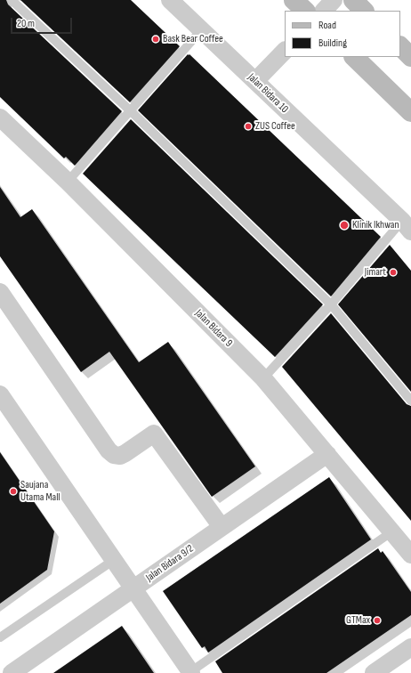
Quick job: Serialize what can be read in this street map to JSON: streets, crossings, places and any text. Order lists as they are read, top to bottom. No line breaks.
{"streets":{"street":["Jalan Bidara 10","Jalan Bidara 9","Jalan Bidara 9/2"]},"crossings":[["Jalan Bidara 9","Jalan Bidara 9/2"]],"places":["Bask Bear Coffee","ZUS Coffee","Klinik Ikhwan","Jimart","Saujana Utama Mall","GTMax"],"legend":["Road","Building"],"scale_bar":"20 m"}
